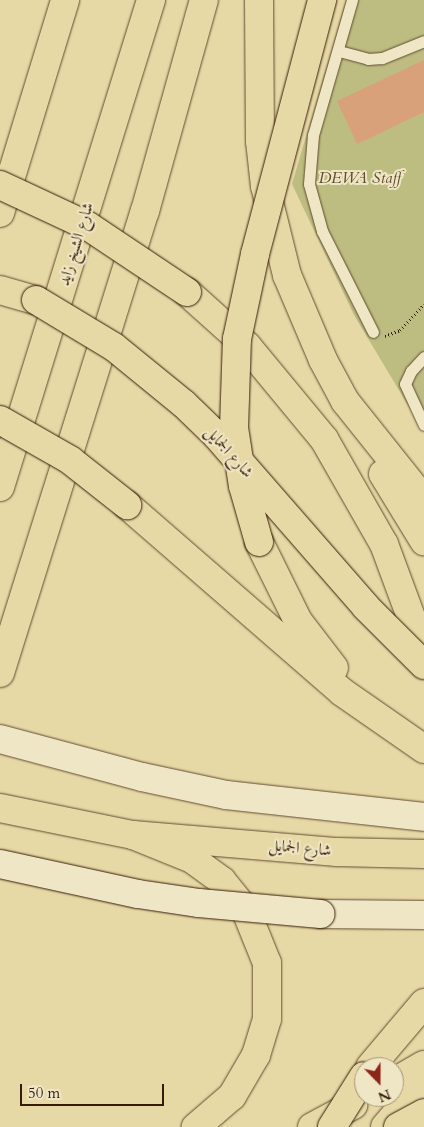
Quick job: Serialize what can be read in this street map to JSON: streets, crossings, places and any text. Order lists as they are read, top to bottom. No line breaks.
{"streets":{"main road":["شارع الشيخ زايد","شارع الجمايل"]},"parks":["DEWA Staff"],"scale_bar":"50 m","north":"bottom"}
